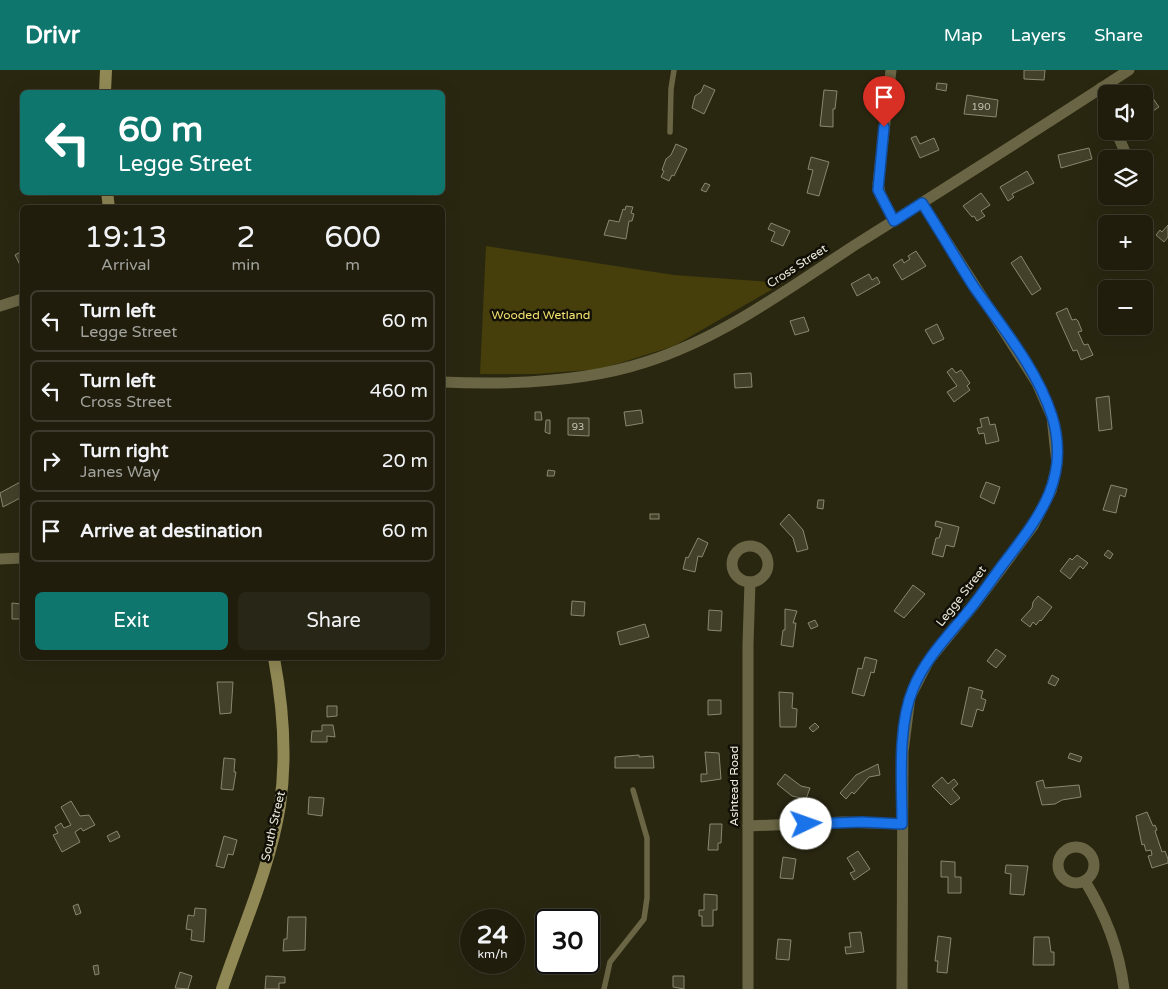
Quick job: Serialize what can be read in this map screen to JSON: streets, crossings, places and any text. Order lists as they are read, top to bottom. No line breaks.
{"streets":{"street":["Cross Street","Legge Street","Ashtead Road","South Street"]},"crossings":[["Cross Street","Legge Street"]],"parks":["Wooded Wetland"],"house_numbers":["190","93"],"page":{"header":"Drivr","nav":["Map","Layers","Share"],"map_buttons":["+","−"],"turn":["60 m","Legge Street"],"eta":["19:13","Arrival","2","min","600","m"],"list":[{"name":"Turn left","note":"Legge Street","value":"60 m"},{"name":"Turn left","note":"Cross Street","value":"460 m"},{"name":"Turn right","note":"Janes Way","value":"20 m"},{"name":"Arrive at destination","value":"60 m"}],"buttons":["Exit","Share"],"speed":"24 km/h","limit":"30"}}
